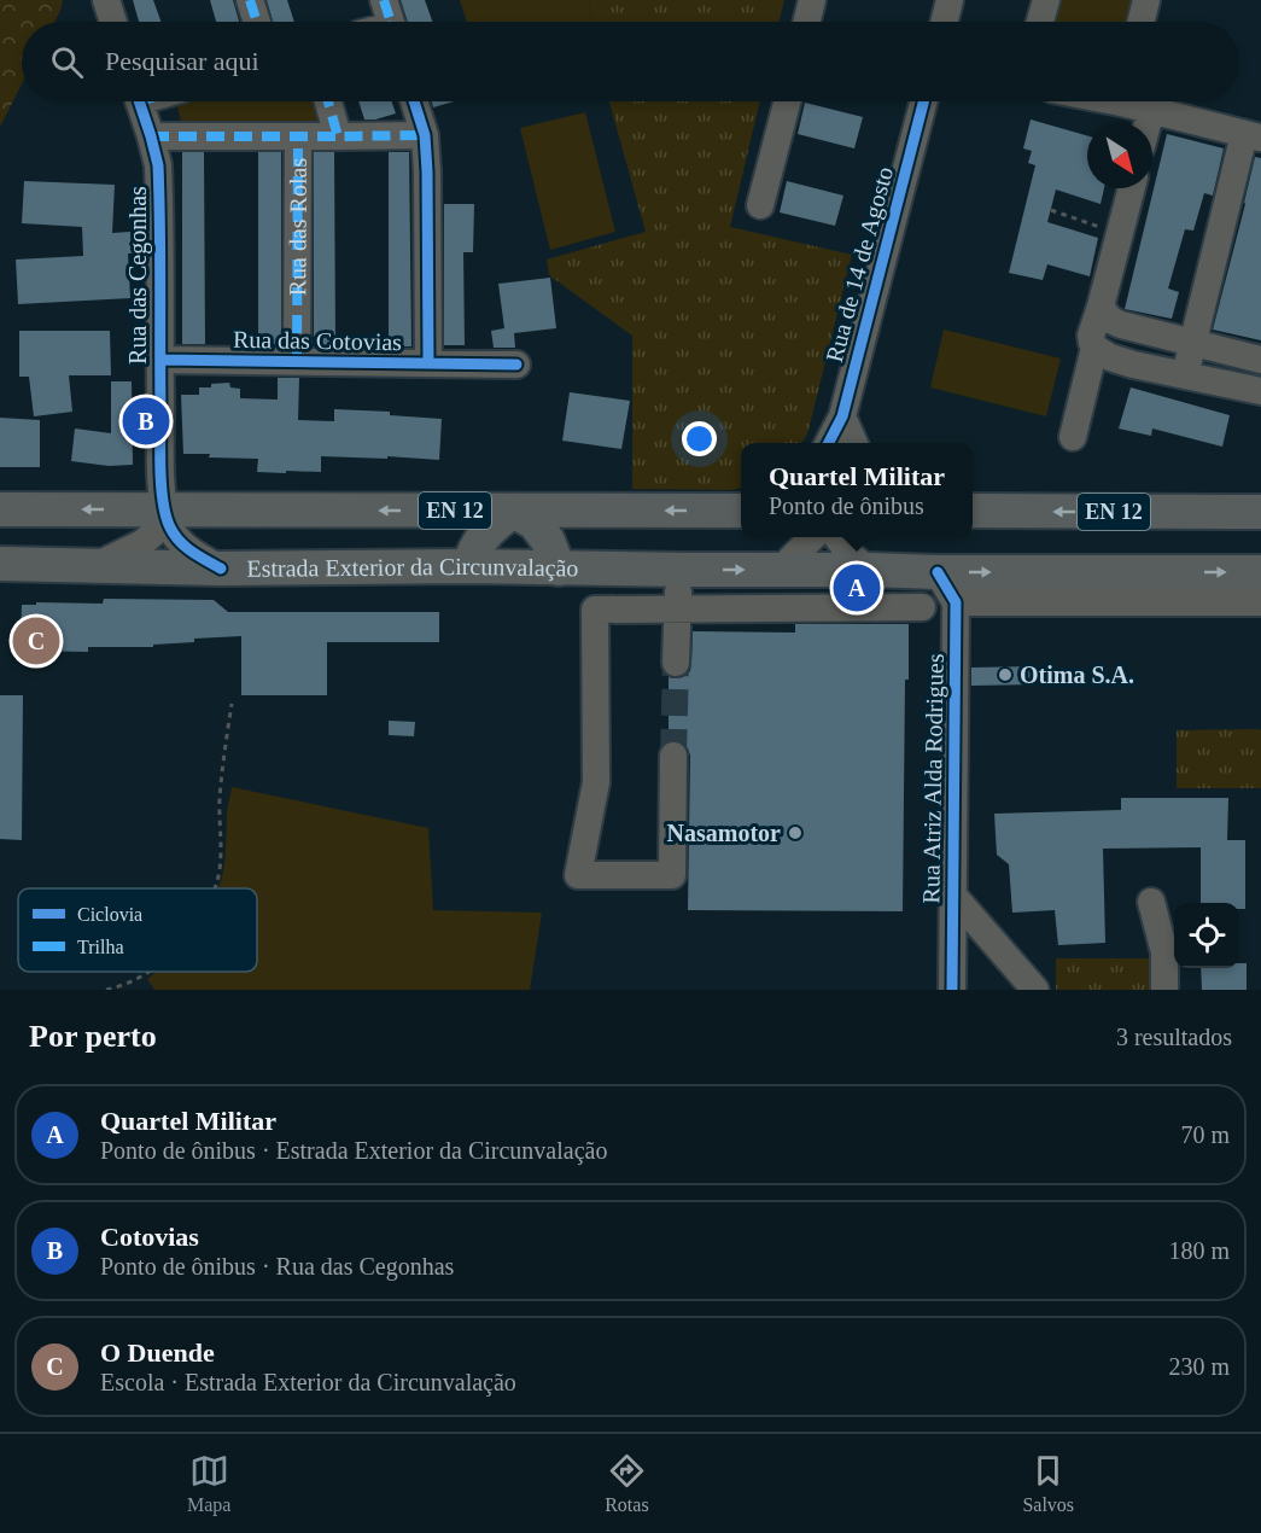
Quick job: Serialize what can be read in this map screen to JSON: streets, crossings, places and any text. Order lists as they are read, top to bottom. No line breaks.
{"streets":{"main road":["EN 12","Estrada Exterior da Circunvalação"],"street":["Rua das Rolas","Rua de 14 de Agosto","Rua das Cegonhas","Rua das Cotovias","Rua Atriz Alda Rodrigues"]},"crossings":[["Rua das Rolas","Rua das Cotovias"],["Rua das Cegonhas","Rua das Cotovias"],["Rua das Cegonhas","EN 12"]],"places":["Otima S.A.","Nasamotor"],"legend":["Ciclovia","Trilha"],"north":"bottom right","page":{"search":"Pesquisar aqui","pins":["B","A","C"],"popup":["Quartel Militar","Ponto de ônibus"],"heading":["Por perto","3 resultados"],"list":[{"mark":"A","name":"Quartel Militar","note":"Ponto de ônibus · Estrada Exterior da Circunvalação","value":"70 m"},{"mark":"B","name":"Cotovias","note":"Ponto de ônibus · Rua das Cegonhas","value":"180 m"},{"mark":"C","name":"O Duende","note":"Escola · Estrada Exterior da Circunvalação","value":"230 m"}],"nav":["Mapa","Rotas","Salvos"]}}
